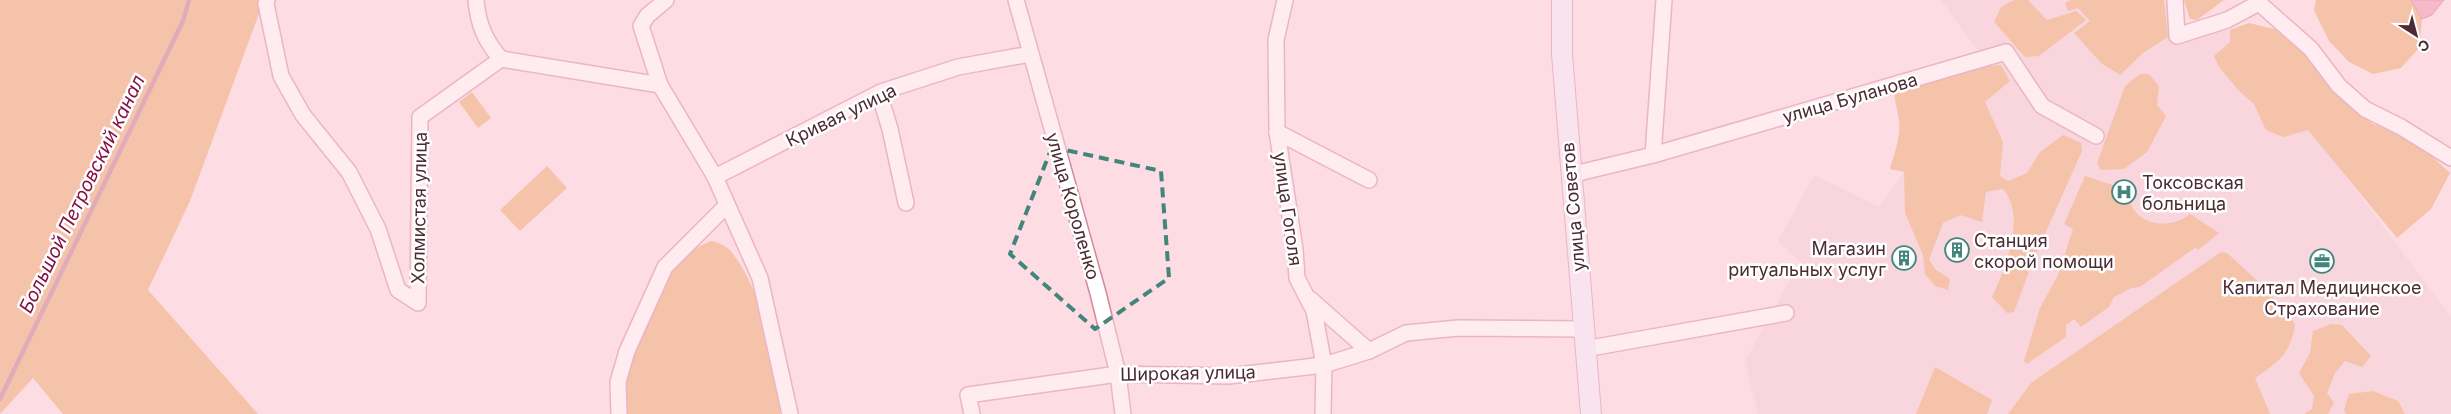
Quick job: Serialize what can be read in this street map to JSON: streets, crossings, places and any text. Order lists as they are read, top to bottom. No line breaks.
{"streets":{"main road":["улица Советов"],"street":["улица Буланова","Кривая улица","улица Короленко","Холмистая улица","улица Гоголя","Широкая улица"]},"crossings":[["улица Буланова","улица Советов"],["Кривая улица","улица Короленко"],["улица Короленко","Широкая улица"],["улица Советов","Широкая улица"],["улица Гоголя","Широкая улица"]],"water":["Большой Петровский канал"],"places":{"hospital":["Токсовская больница"],"building":["Станция скорой помощи","Магазин ритуальных услуг"],"office":["Капитал Медицинское Страхование"]},"north":"bottom right"}
